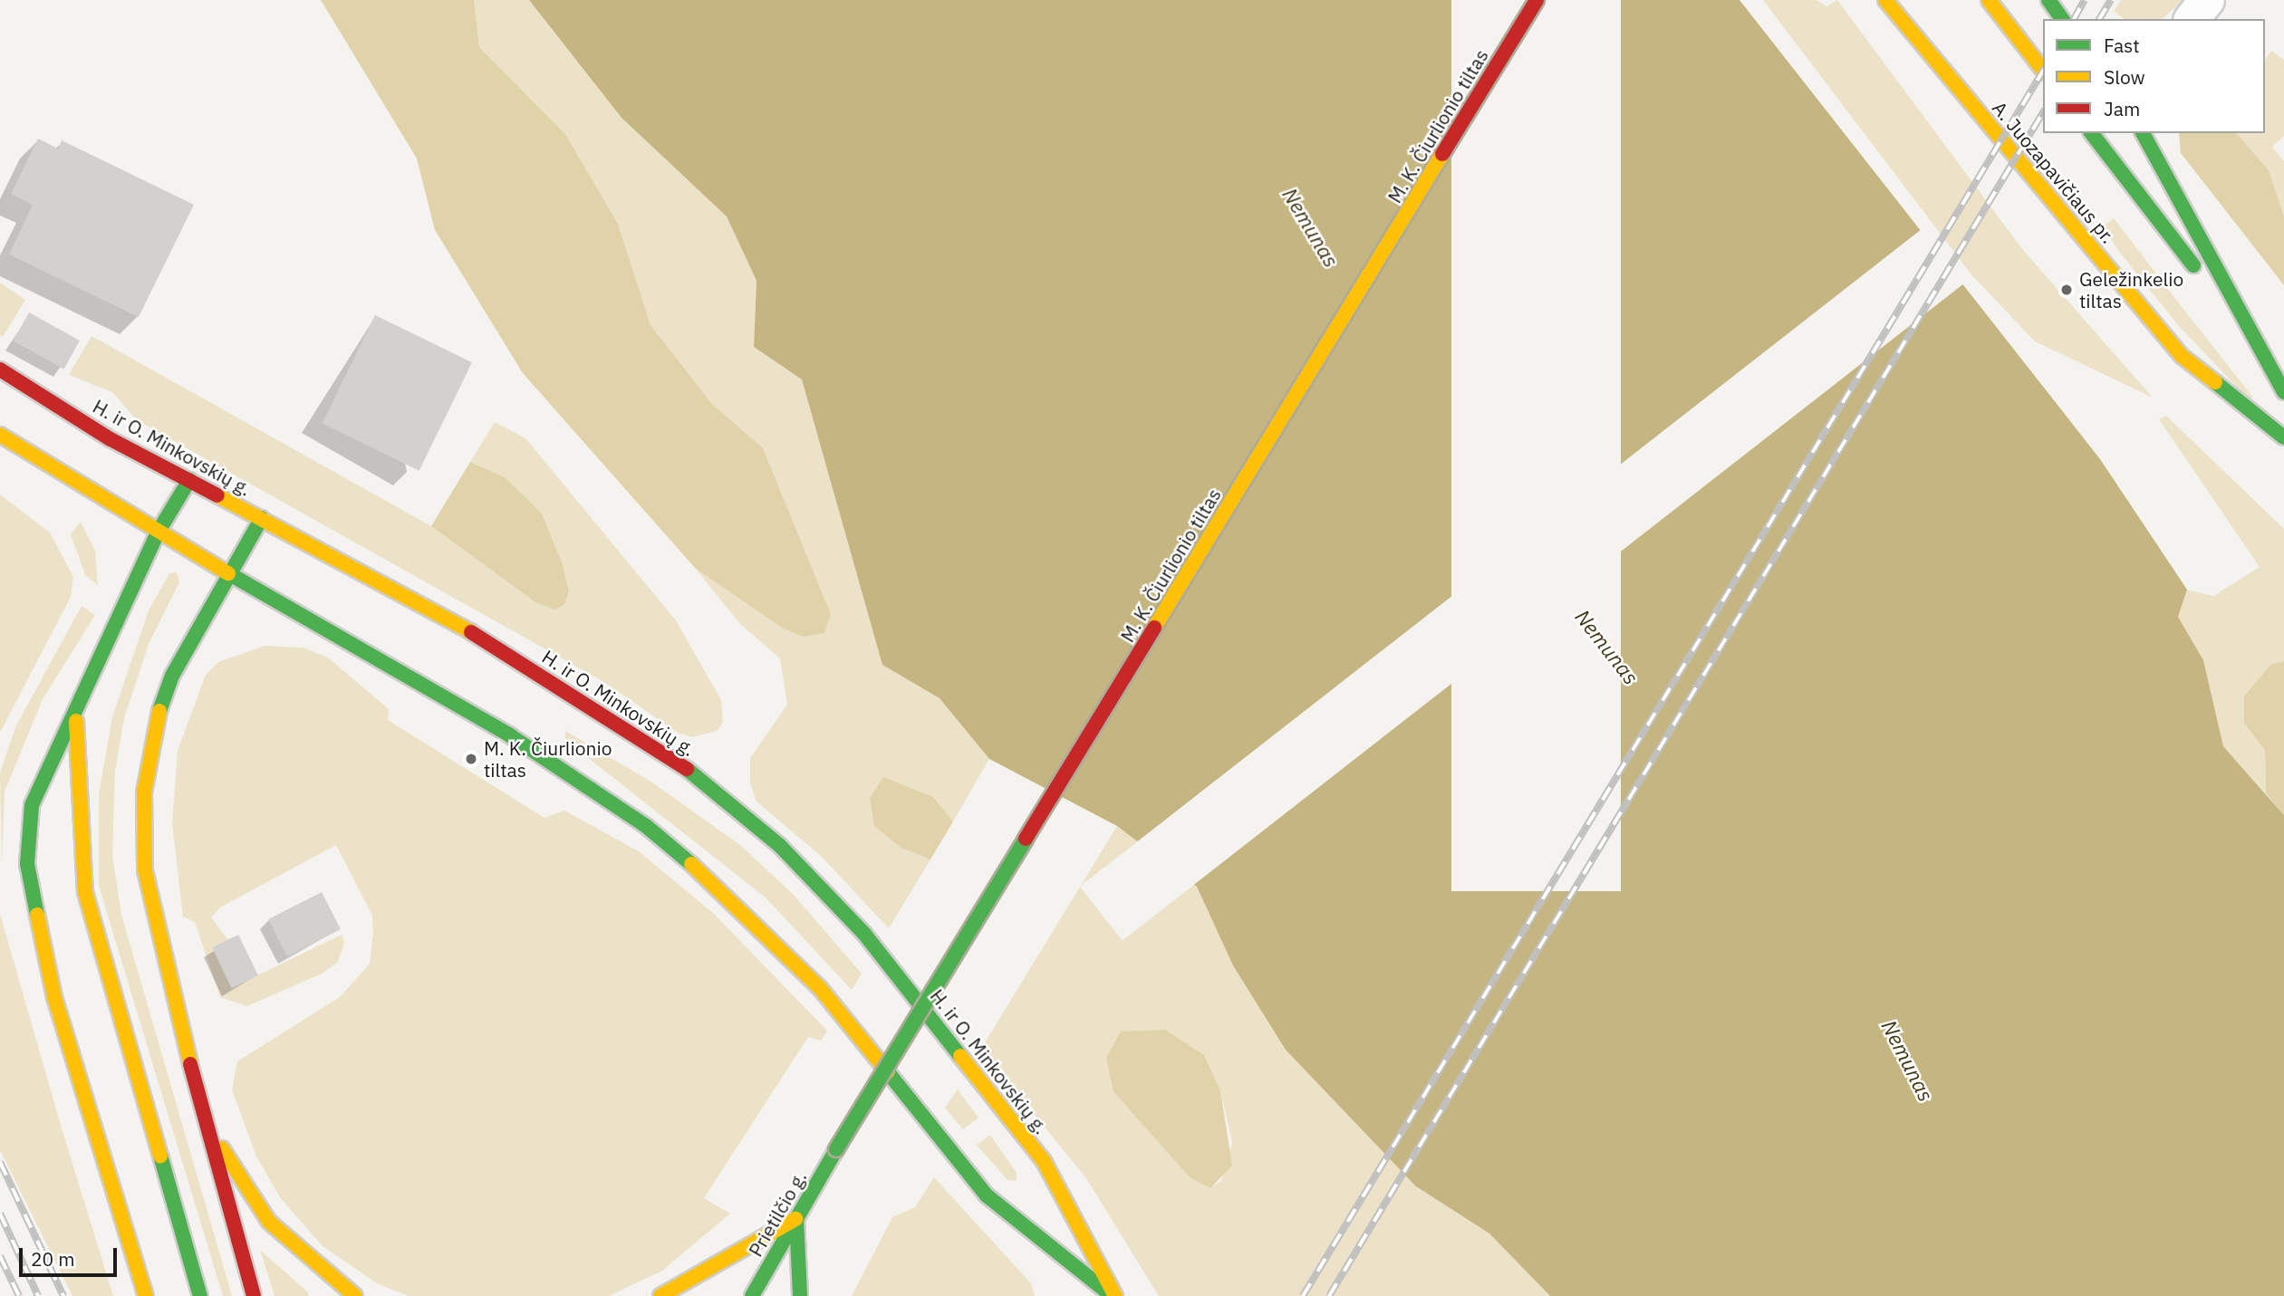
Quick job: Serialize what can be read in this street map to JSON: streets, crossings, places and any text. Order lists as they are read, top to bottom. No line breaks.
{"streets":{"main road":["M. K. Čiurlionio tiltas","A. Juozapavičiaus pr.","H. ir O. Minkovskių g.","Prietilčio g."]},"crossings":[["M. K. Čiurlionio tiltas","Prietilčio g."]],"water":["Nemunas"],"places":["Geležinkelio tiltas","M. K. Čiurlionio tiltas"],"legend":["Fast","Slow","Jam"],"scale_bar":"20 m"}
